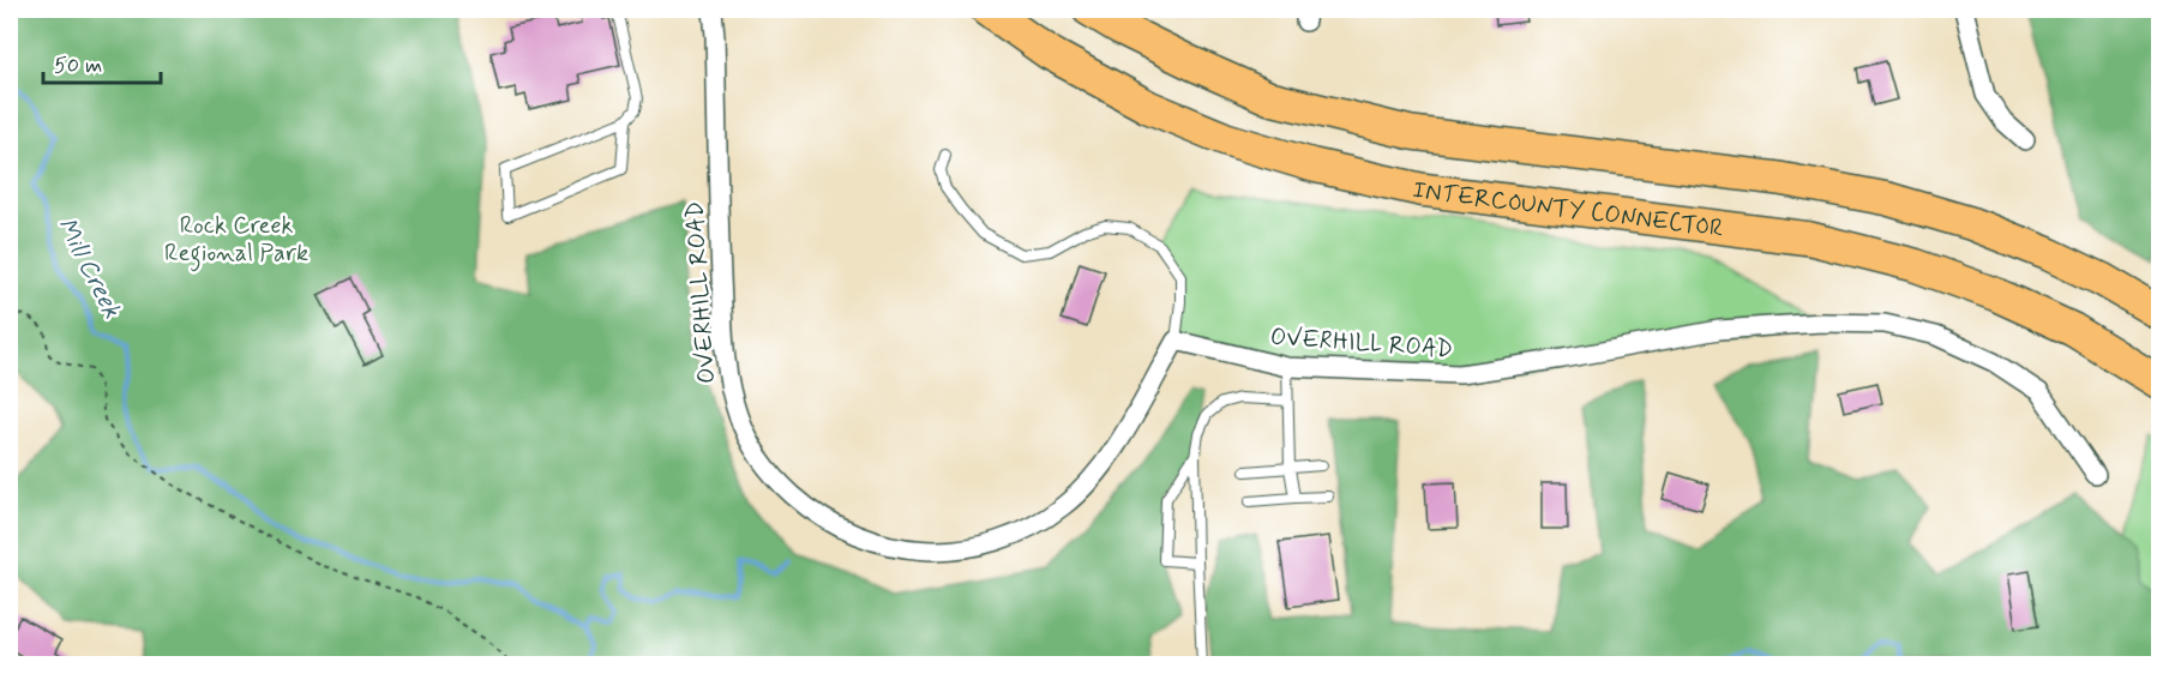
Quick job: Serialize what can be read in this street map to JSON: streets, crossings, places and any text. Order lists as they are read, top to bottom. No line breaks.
{"streets":{"highway":["INTERCOUNTY CONNECTOR"],"street":["OVERHILL ROAD"]},"water":["Mill Creek"],"parks":["Rock Creek Regional Park"],"scale_bar":"50 m"}
